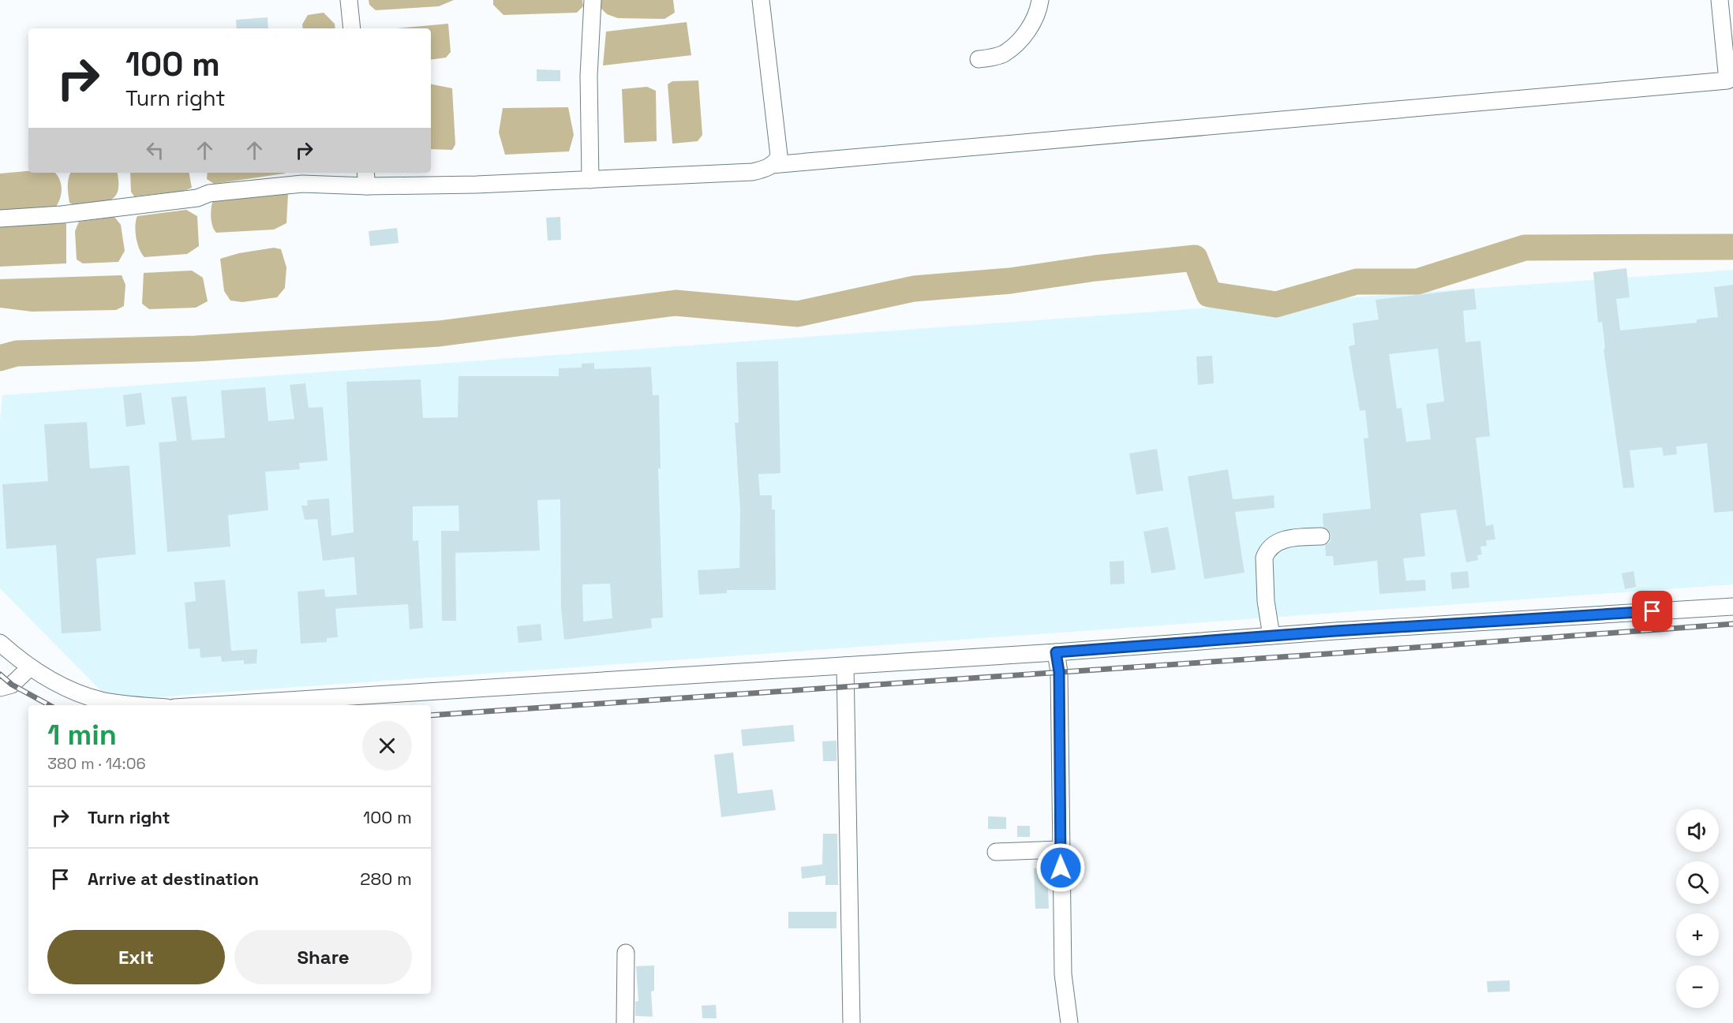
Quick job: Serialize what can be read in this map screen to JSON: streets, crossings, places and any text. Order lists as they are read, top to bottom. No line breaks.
{"page":{"turn":["100 m","Turn right"],"heading":["1 min","380 m · 14:06"],"list":[{"name":"Turn right","value":"100 m"},{"name":"Arrive at destination","value":"280 m"}],"map_buttons":["+","−"],"buttons":["Exit","Share"]}}
